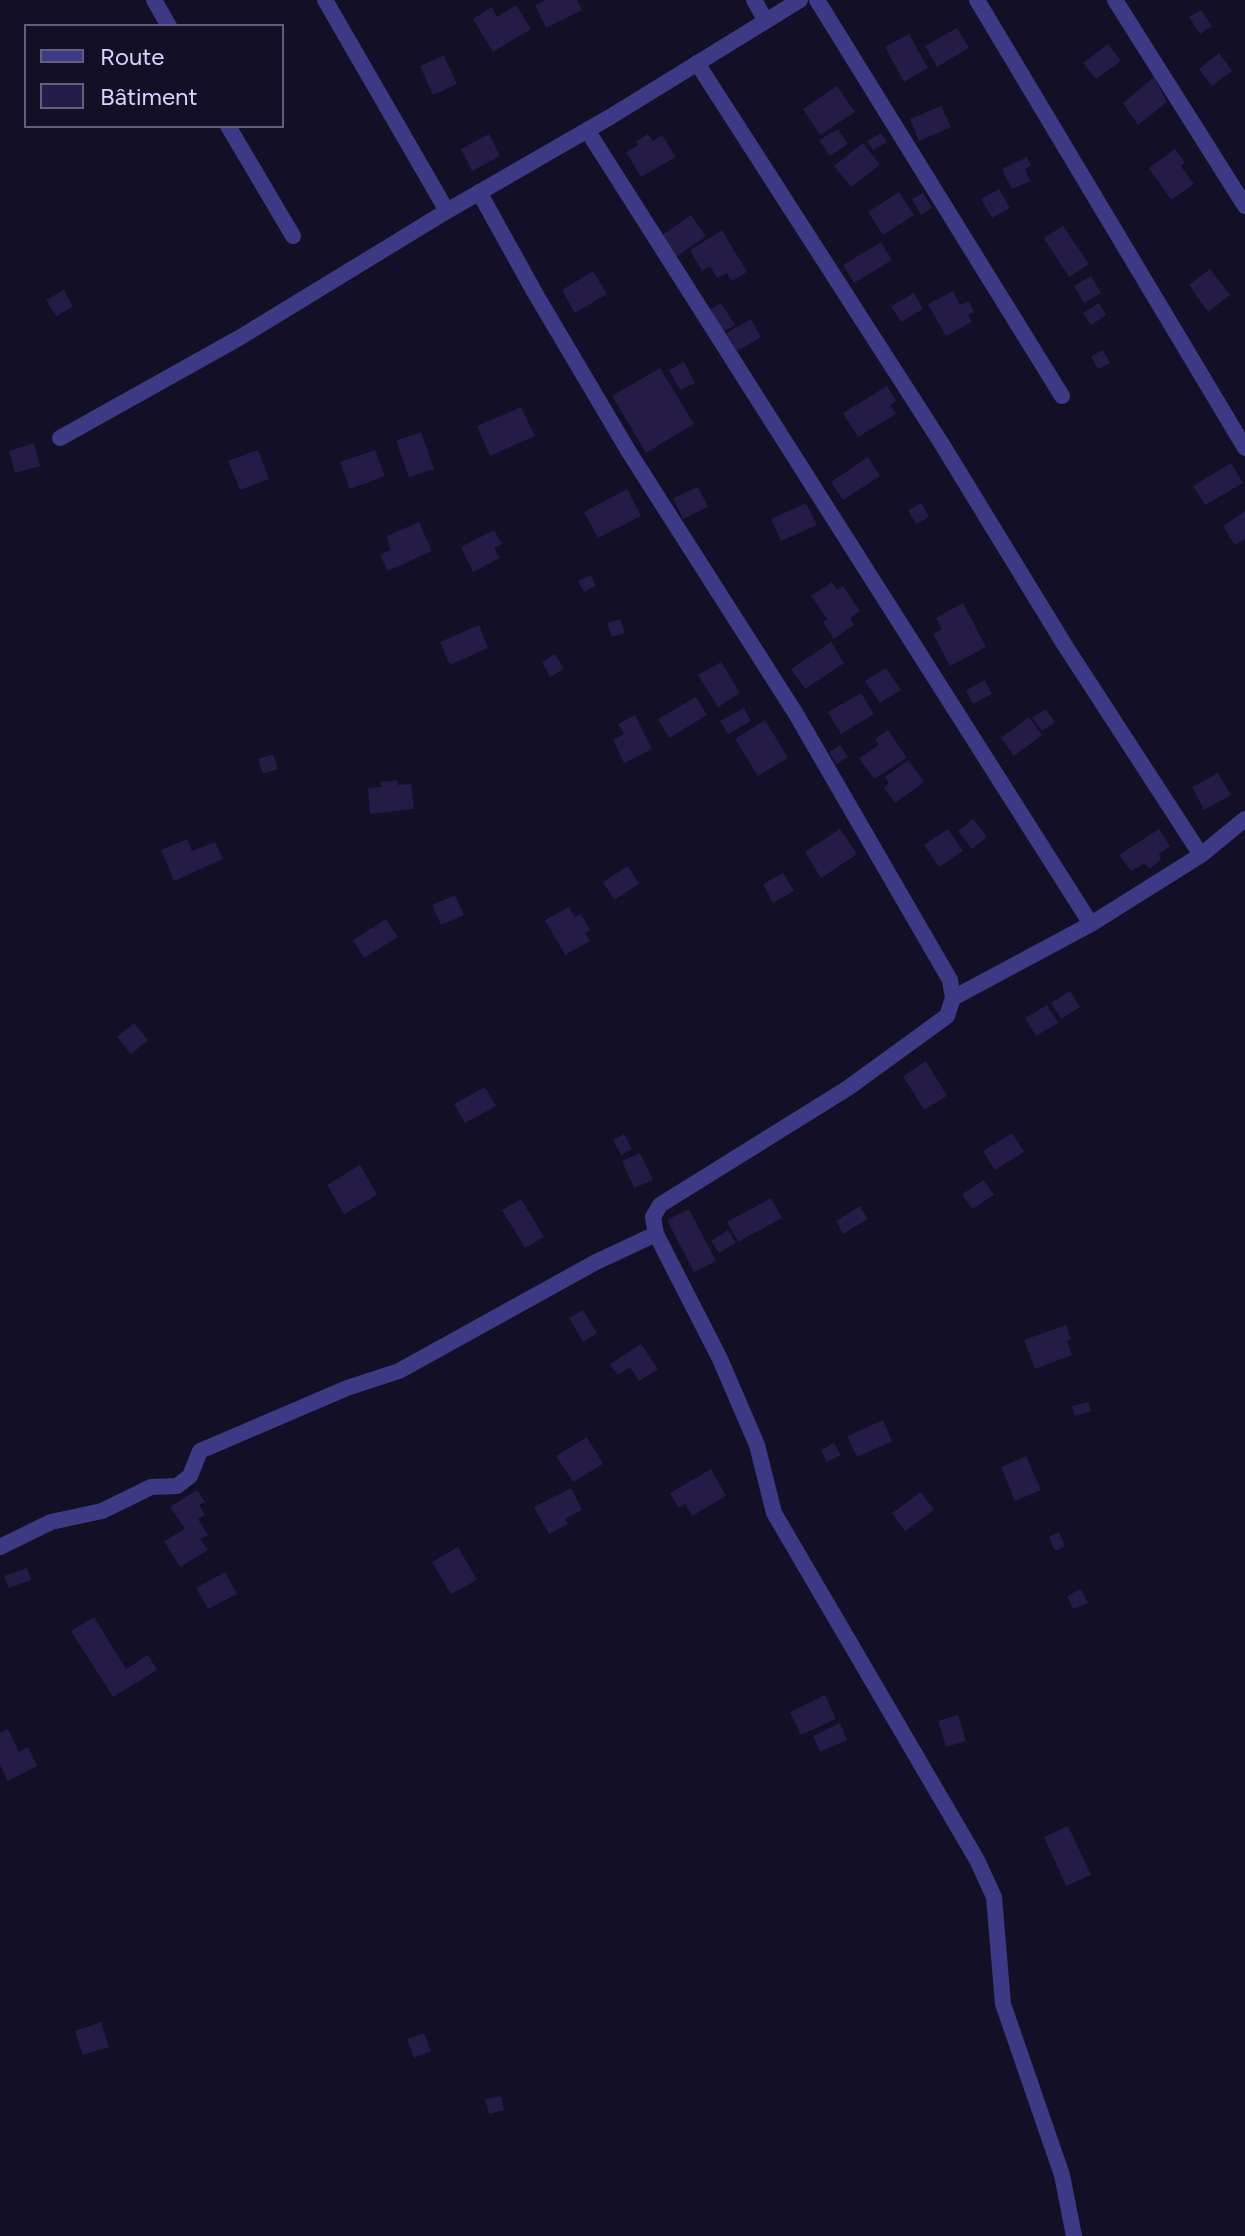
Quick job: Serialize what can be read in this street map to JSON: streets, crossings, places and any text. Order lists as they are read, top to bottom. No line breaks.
{"legend":["Route","Bâtiment"]}
